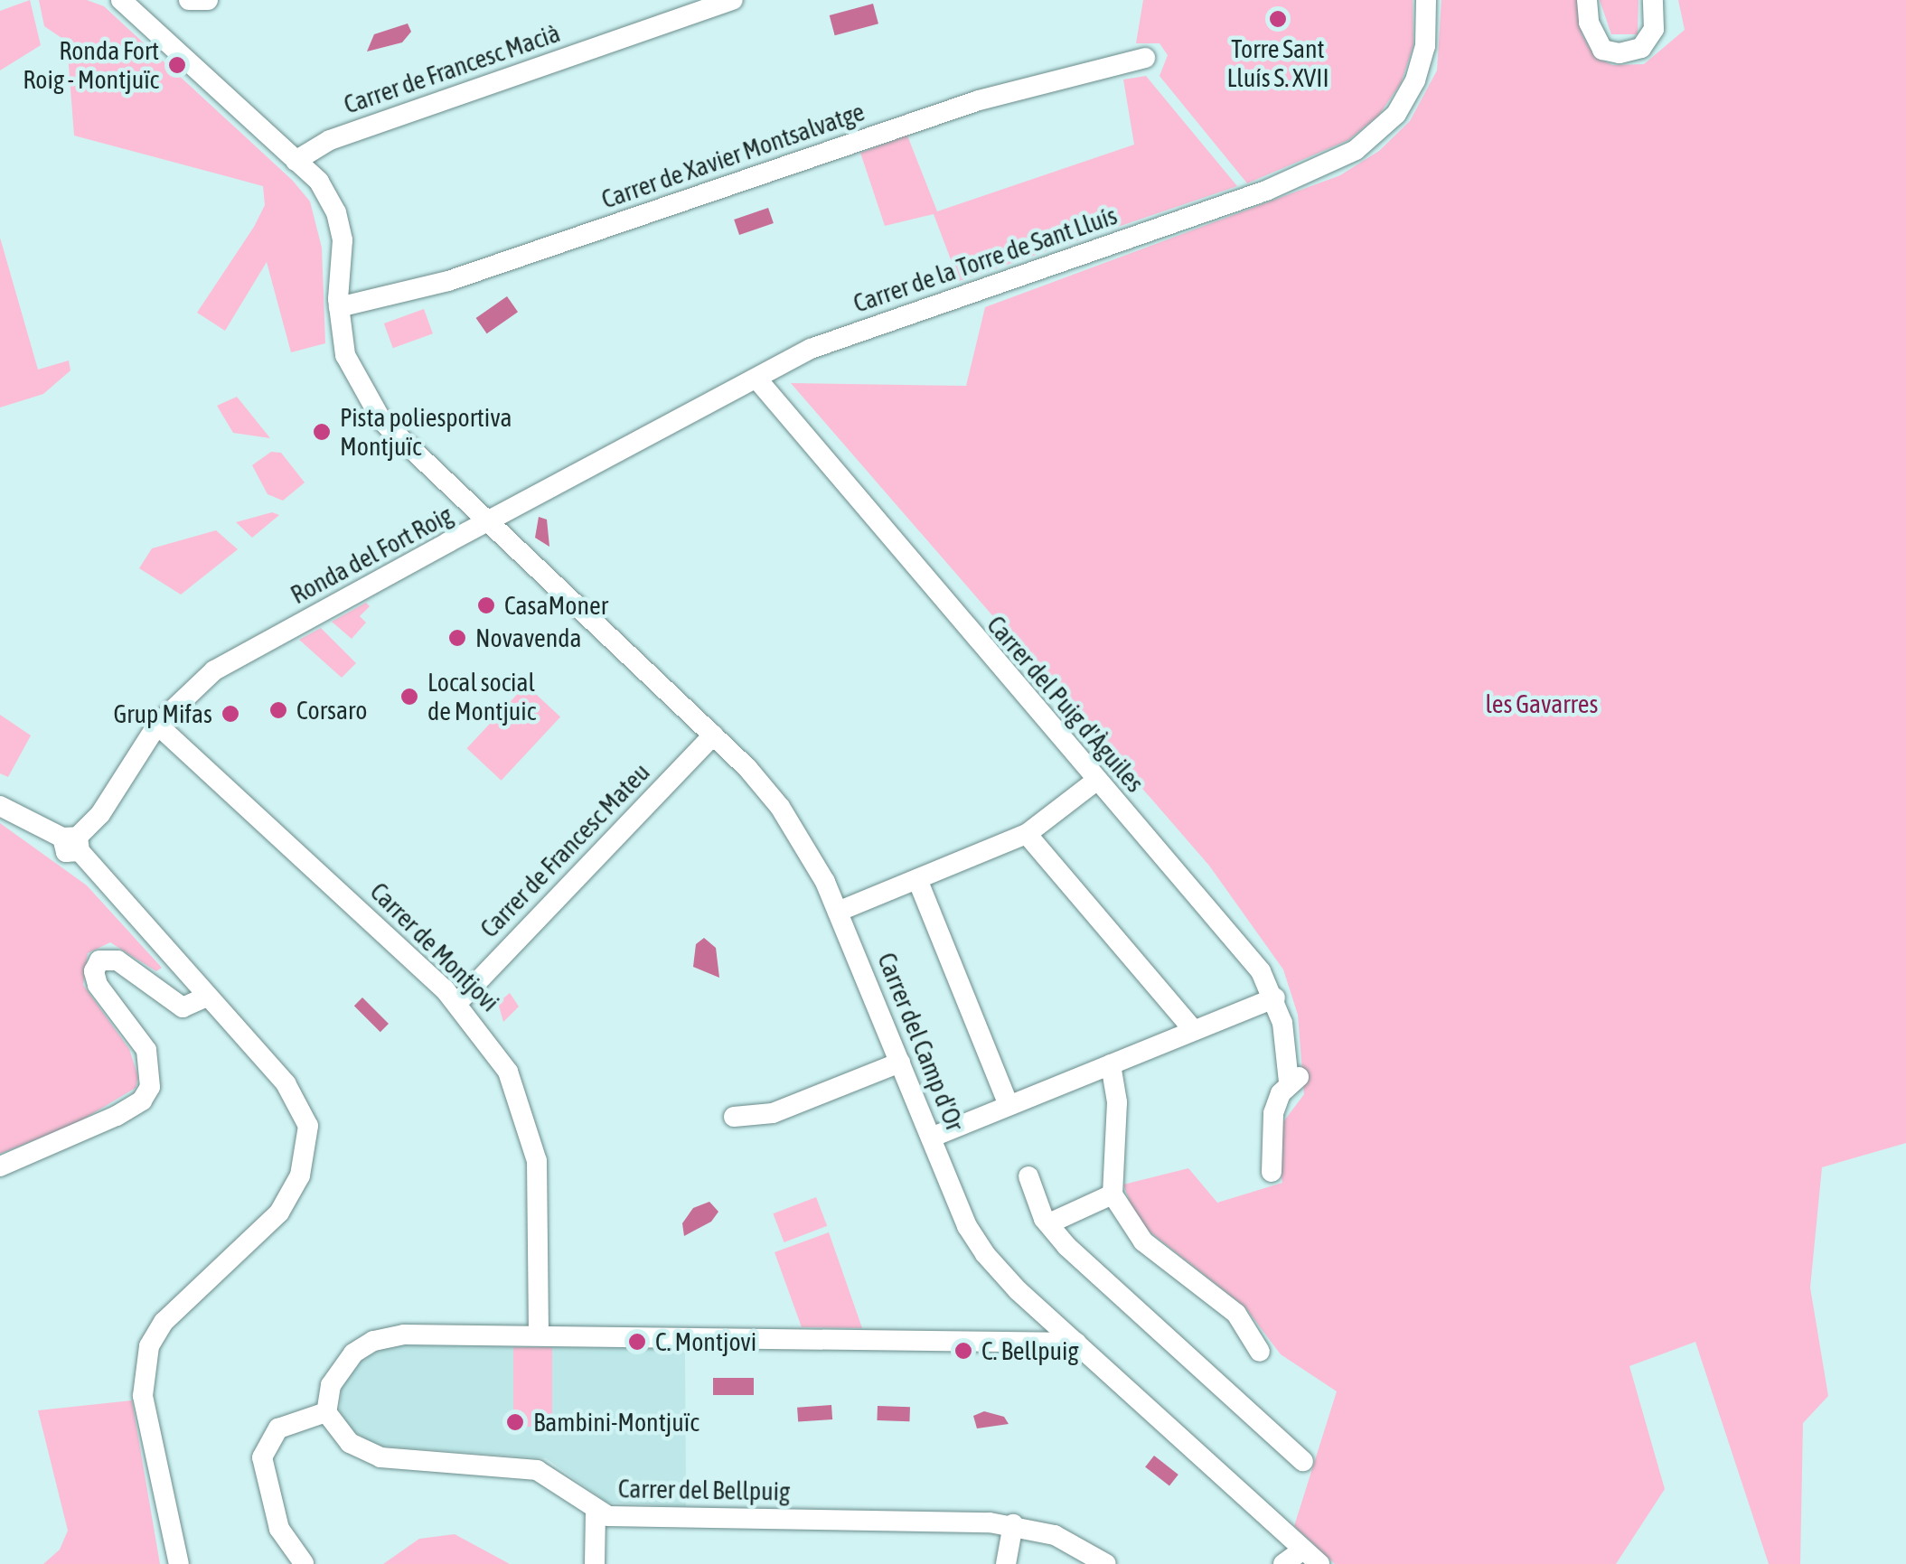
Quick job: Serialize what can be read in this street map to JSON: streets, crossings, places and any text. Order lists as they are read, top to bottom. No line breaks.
{"streets":{"street":["Carrer de Francesc Macià","Carrer de Xavier Montsalvatge","Carrer de la Torre de Sant Lluís","Ronda del Fort Roig","Carrer del Puig d'Àguiles","Carrer de Francesc Mateu","Carrer de Montjovi","Carrer del Camp d'Or","Carrer del Bellpuig"]},"crossings":[["Carrer de Francesc Macià","Ronda del Fort Roig"],["Carrer de Xavier Montsalvatge","Ronda del Fort Roig"],["Carrer de la Torre de Sant Lluís","Ronda del Fort Roig"],["Carrer de la Torre de Sant Lluís","Carrer del Puig d'Àguiles"],["Carrer de la Torre de Sant Lluís","Carrer del Camp d'Or"],["Ronda del Fort Roig","Carrer de Montjovi"],["Ronda del Fort Roig","Carrer del Camp d'Or"],["Carrer de Francesc Mateu","Carrer de Montjovi"],["Carrer de Francesc Mateu","Carrer del Camp d'Or"]],"parks":["les Gavarres"],"places":["Torre Sant Lluís S. XVII","Ronda Fort Roig - Montjuïc","Pista poliesportiva Montjuïc","CasaMoner","Novavenda","Local social de Montjuic","Corsaro","Grup Mifas","C. Montjovi","C. Bellpuig","Bambini-Montjuïc"]}
